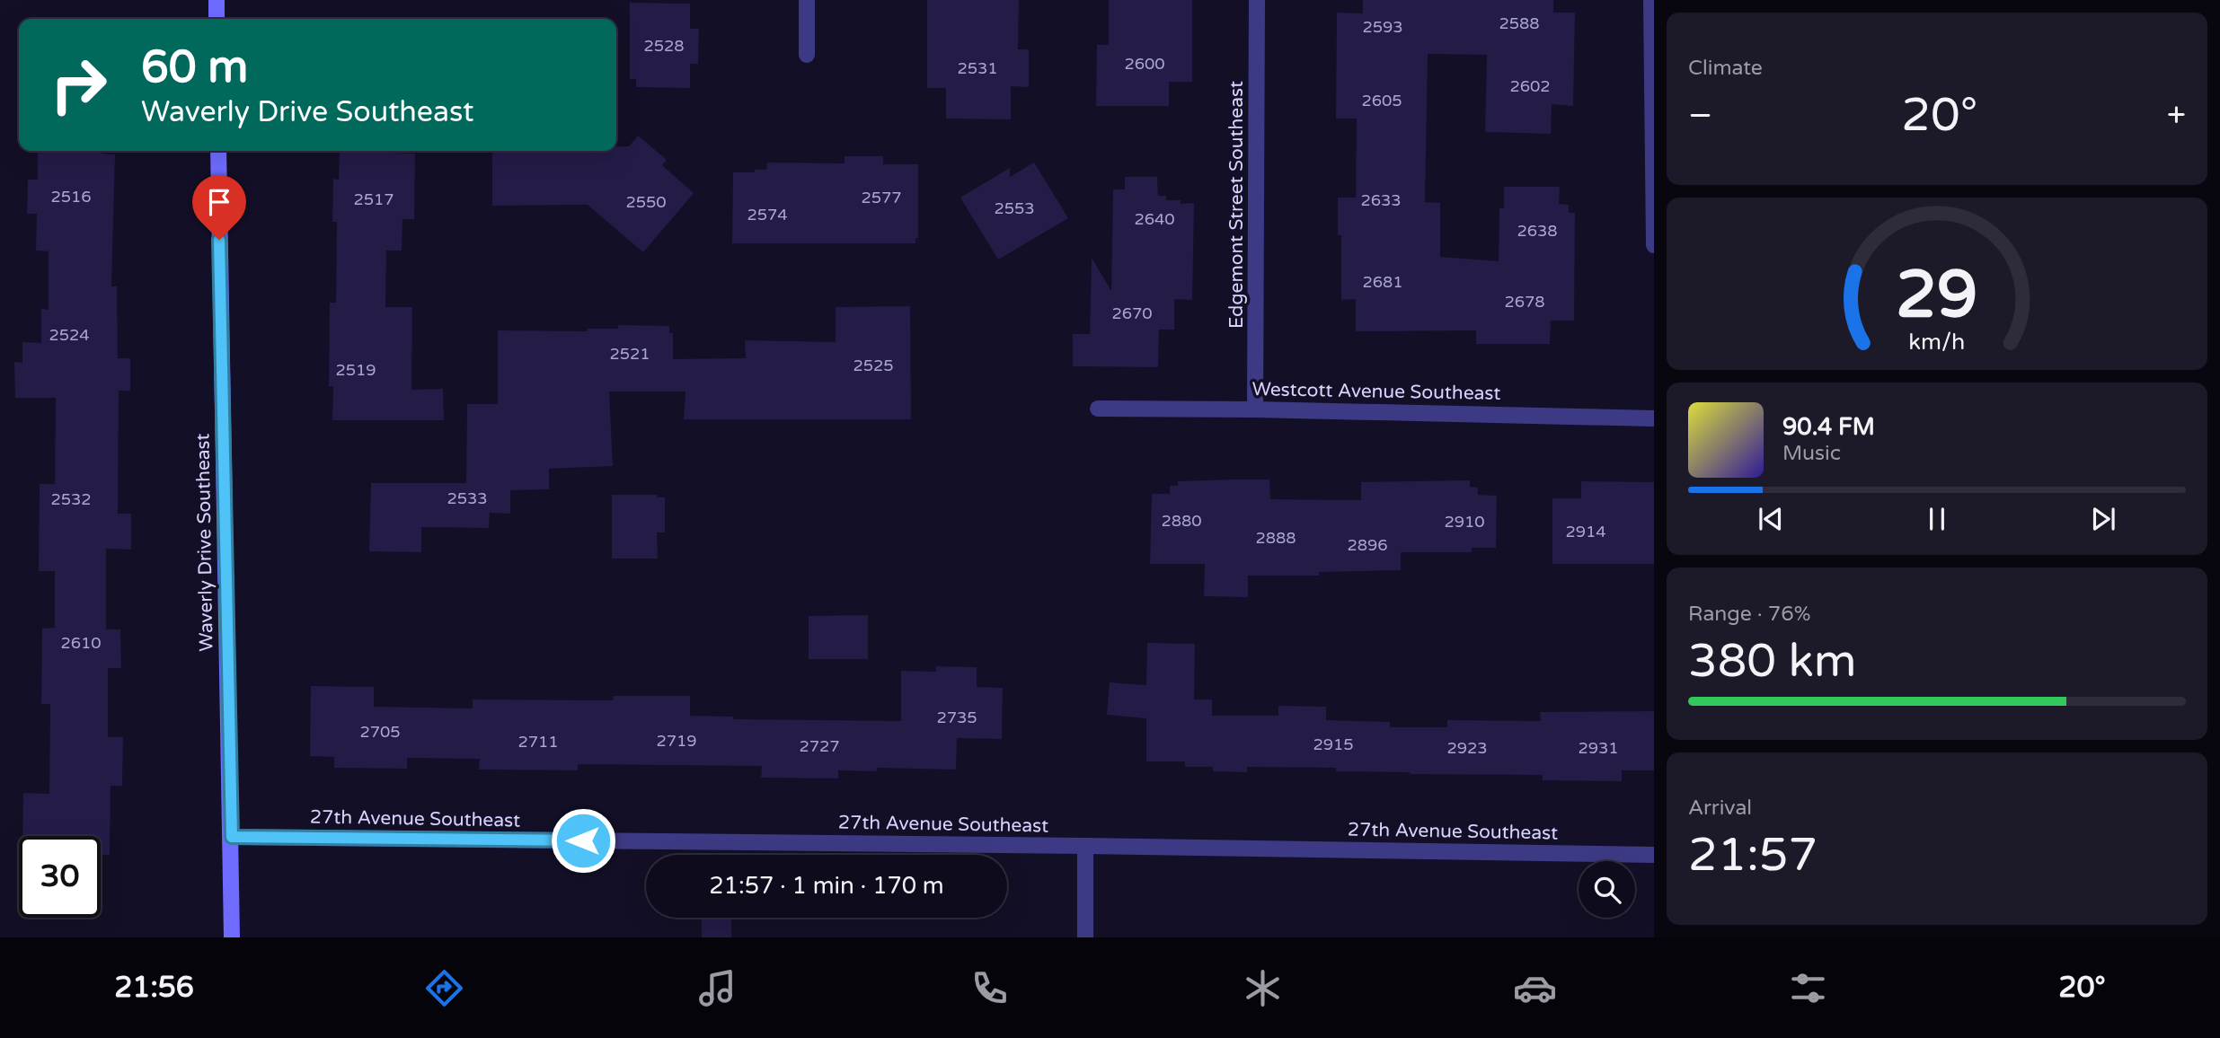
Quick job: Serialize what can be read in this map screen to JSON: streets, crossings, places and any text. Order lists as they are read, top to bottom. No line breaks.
{"streets":{"main road":["Waverly Drive Southeast"],"street":["Edgemont Street Southeast","Westcott Avenue Southeast","27th Avenue Southeast"]},"crossings":[["Edgemont Street Southeast","Westcott Avenue Southeast"],["Waverly Drive Southeast","27th Avenue Southeast"]],"house_numbers":["2588","2593","2528","2600","2531","2602","2605","2516","2577","2517","2633","2550","2553","2574","2640","2638","2681","2678","2670","2524","2521","2525","2519","2533","2532","2880","2910","2914","2888","2896","2610","2735","2705","2719","2711","2915","2727","2923","2931"],"page":{"tile":["Climate",["Range · 76%","380 km"],["Arrival","21:57"]],"turn":["60 m","Waverly Drive Southeast"],"heat":["−","20°","+"],"song":["90.4 FM","Music"],"limit":"30","trip":"21:57 · 1 min · 170 m","tabs":["21:56","20°"],"gauge":["29","km/h"]}}
